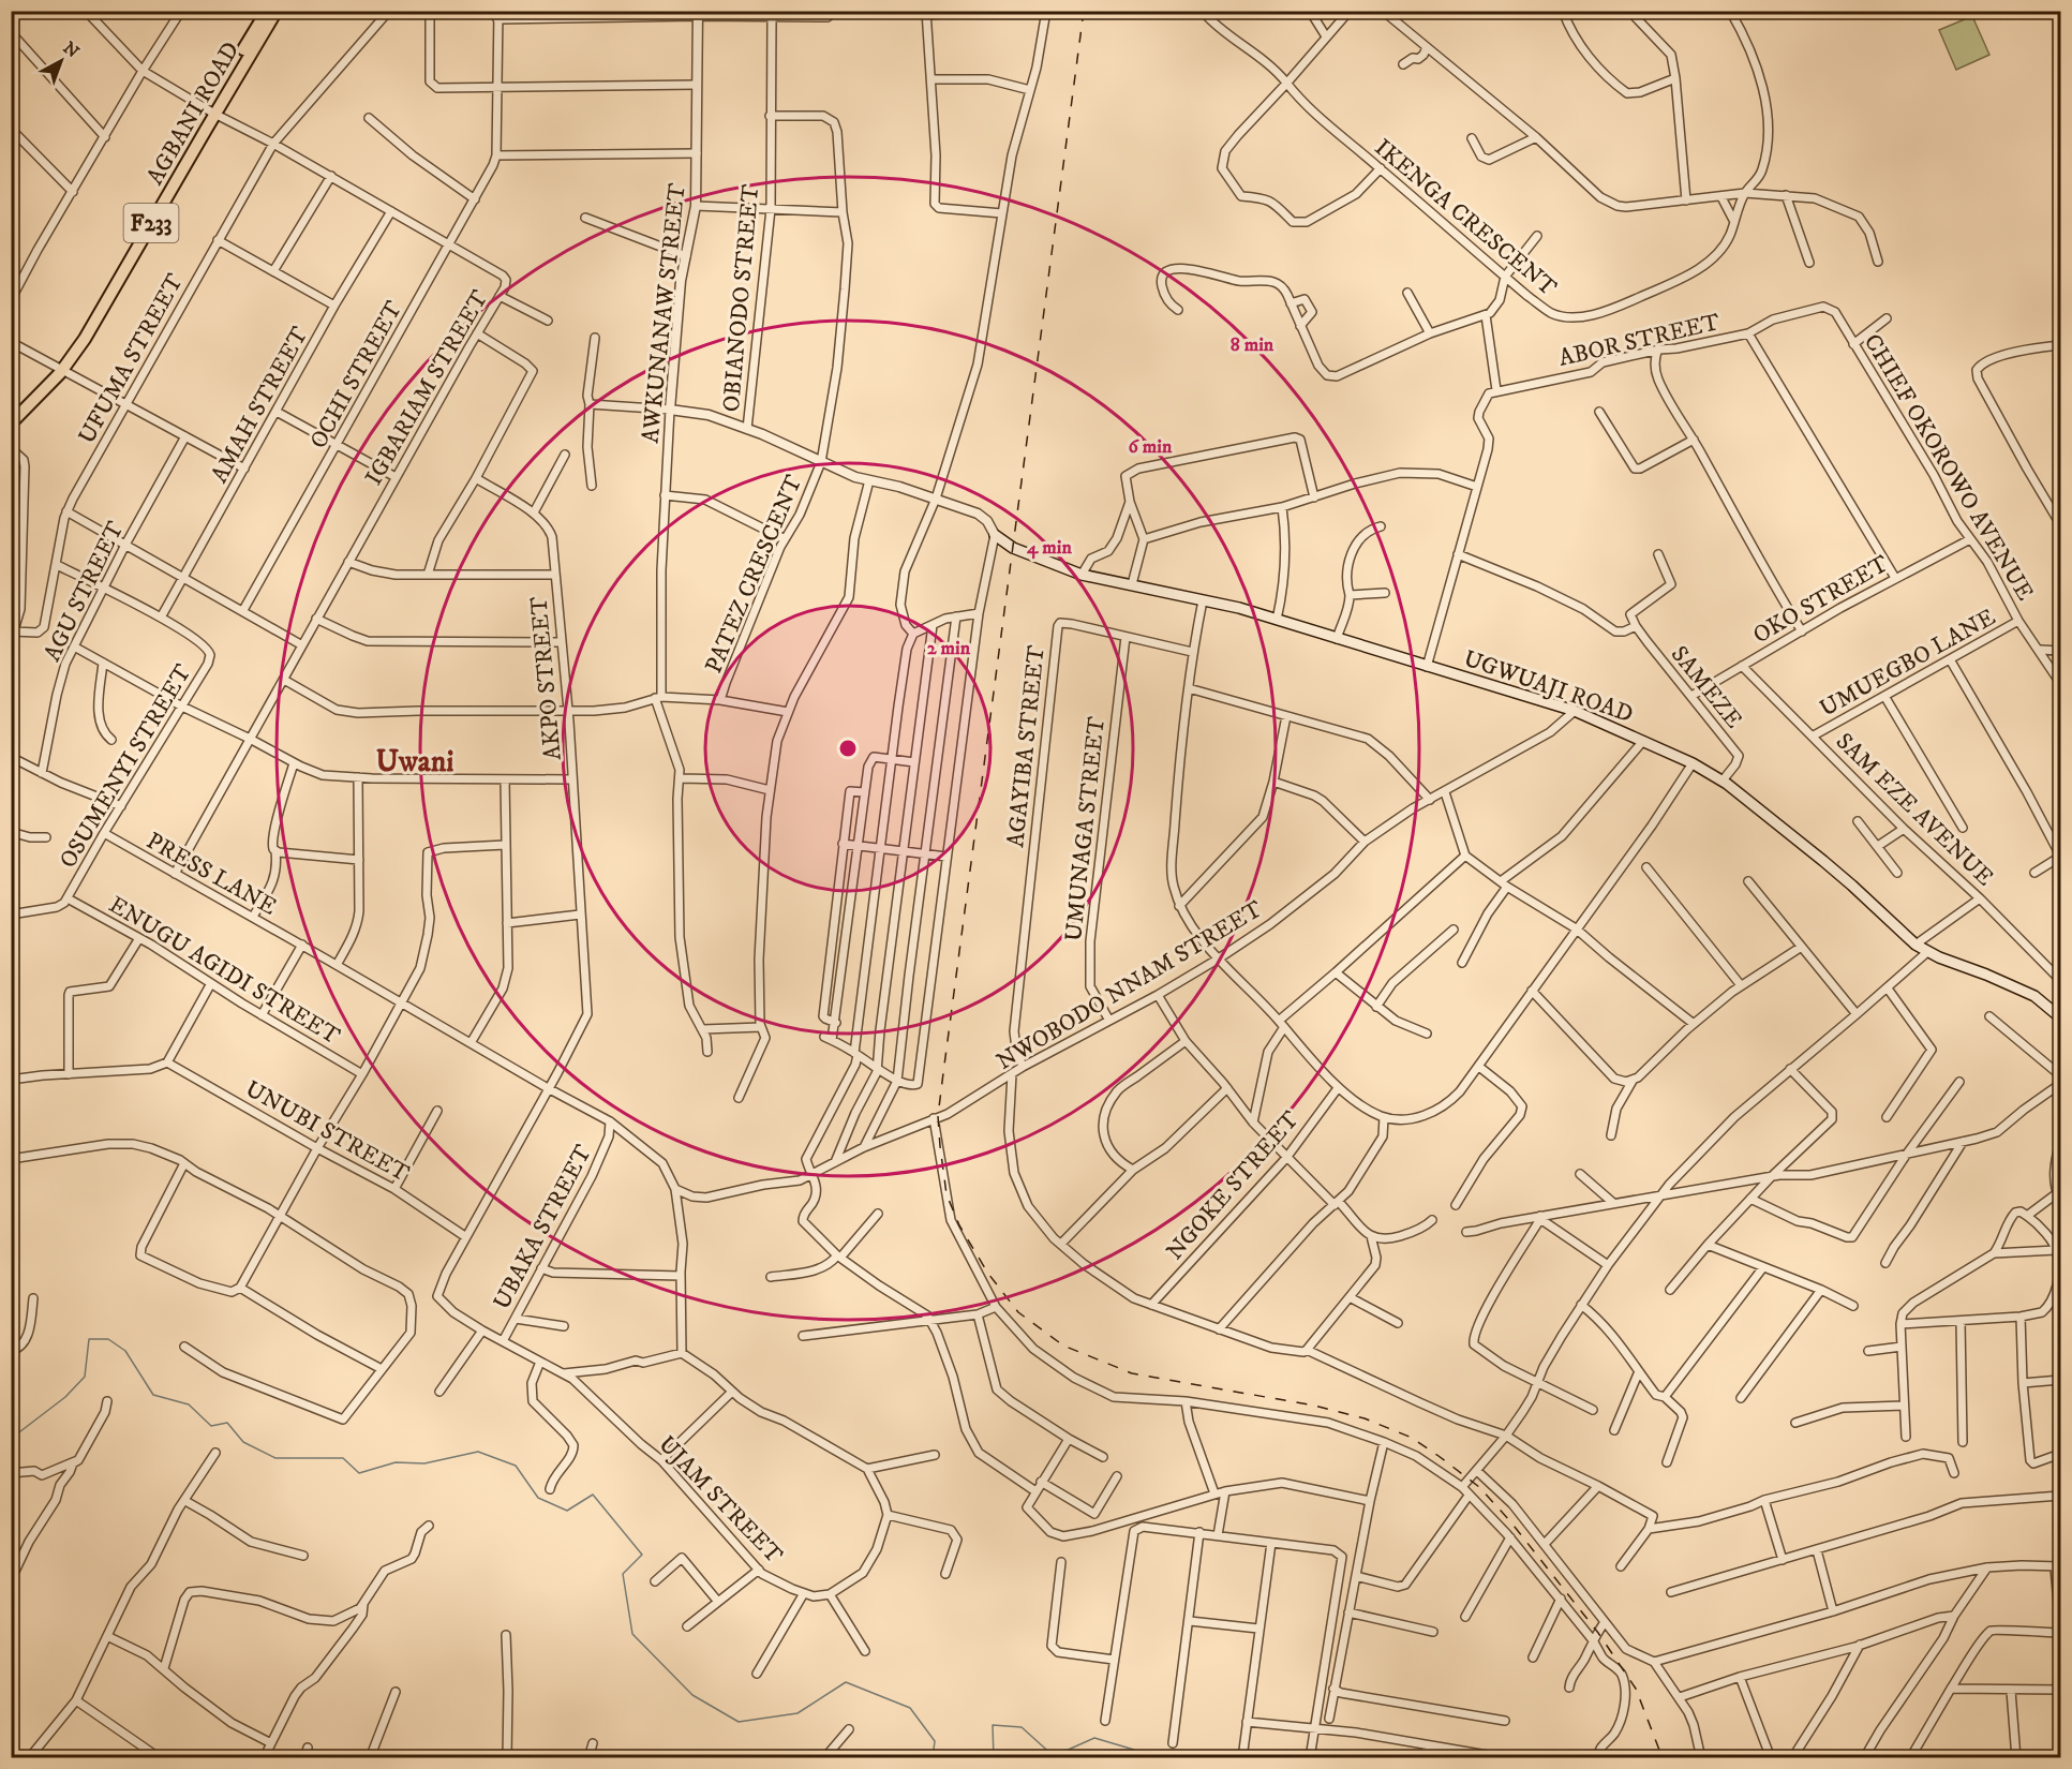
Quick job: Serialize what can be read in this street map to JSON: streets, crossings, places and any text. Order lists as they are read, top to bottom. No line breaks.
{"streets":{"main road":["AGBANI ROAD","F233","UGWUAJI ROAD"],"street":["IKENGA CRESCENT","OBIANODO STREET","AWKUNANAW STREET","ABOR STREET","UFUMA STREET","OCHI STREET","IGBARIAM STREET","AMAH STREET","CHIEF OKOROWO AVENUE","PATEZ CRESCENT","AGU STREET","OKO STREET","UMUEGBO LANE","AKPO STREET","SAMEZE","AGAYIBA STREET","OSUMENYI STREET","SAM EZE AVENUE","UMUNAGA STREET","PRESS LANE","ENUGU AGIDI STREET","NWOBODO NNAM STREET","UNUBI STREET","NGOKE STREET","UBAKA STREET","UJAM STREET"]},"crossings":[["AGBANI ROAD","IGBARIAM STREET"],["OBIANODO STREET","PATEZ CRESCENT"],["ABOR STREET","CHIEF OKOROWO AVENUE"],["UFUMA STREET","IGBARIAM STREET"],["UFUMA STREET","OSUMENYI STREET"],["OCHI STREET","IGBARIAM STREET"],["IGBARIAM STREET","AMAH STREET"],["IGBARIAM STREET","PRESS LANE"],["AMAH STREET","OSUMENYI STREET"],["CHIEF OKOROWO AVENUE","OKO STREET"],["CHIEF OKOROWO AVENUE","UMUEGBO LANE"],["AGU STREET","OSUMENYI STREET"],["OKO STREET","SAMEZE"],["OKO STREET","SAM EZE AVENUE"],["UMUEGBO LANE","SAM EZE AVENUE"],["AKPO STREET","UNUBI STREET"],["AKPO STREET","UBAKA STREET"],["AKPO STREET","UJAM STREET"],["UGWUAJI ROAD","SAMEZE"],["UGWUAJI ROAD","NWOBODO NNAM STREET"],["AGAYIBA STREET","UMUNAGA STREET"],["AGAYIBA STREET","NWOBODO NNAM STREET"],["OSUMENYI STREET","PRESS LANE"],["OSUMENYI STREET","ENUGU AGIDI STREET"],["UMUNAGA STREET","NWOBODO NNAM STREET"],["PRESS LANE","UBAKA STREET"],["UBAKA STREET","UJAM STREET"]],"districts":["Uwani"],"north":"top right","rings":["8 min","6 min","4 min","2 min"]}
